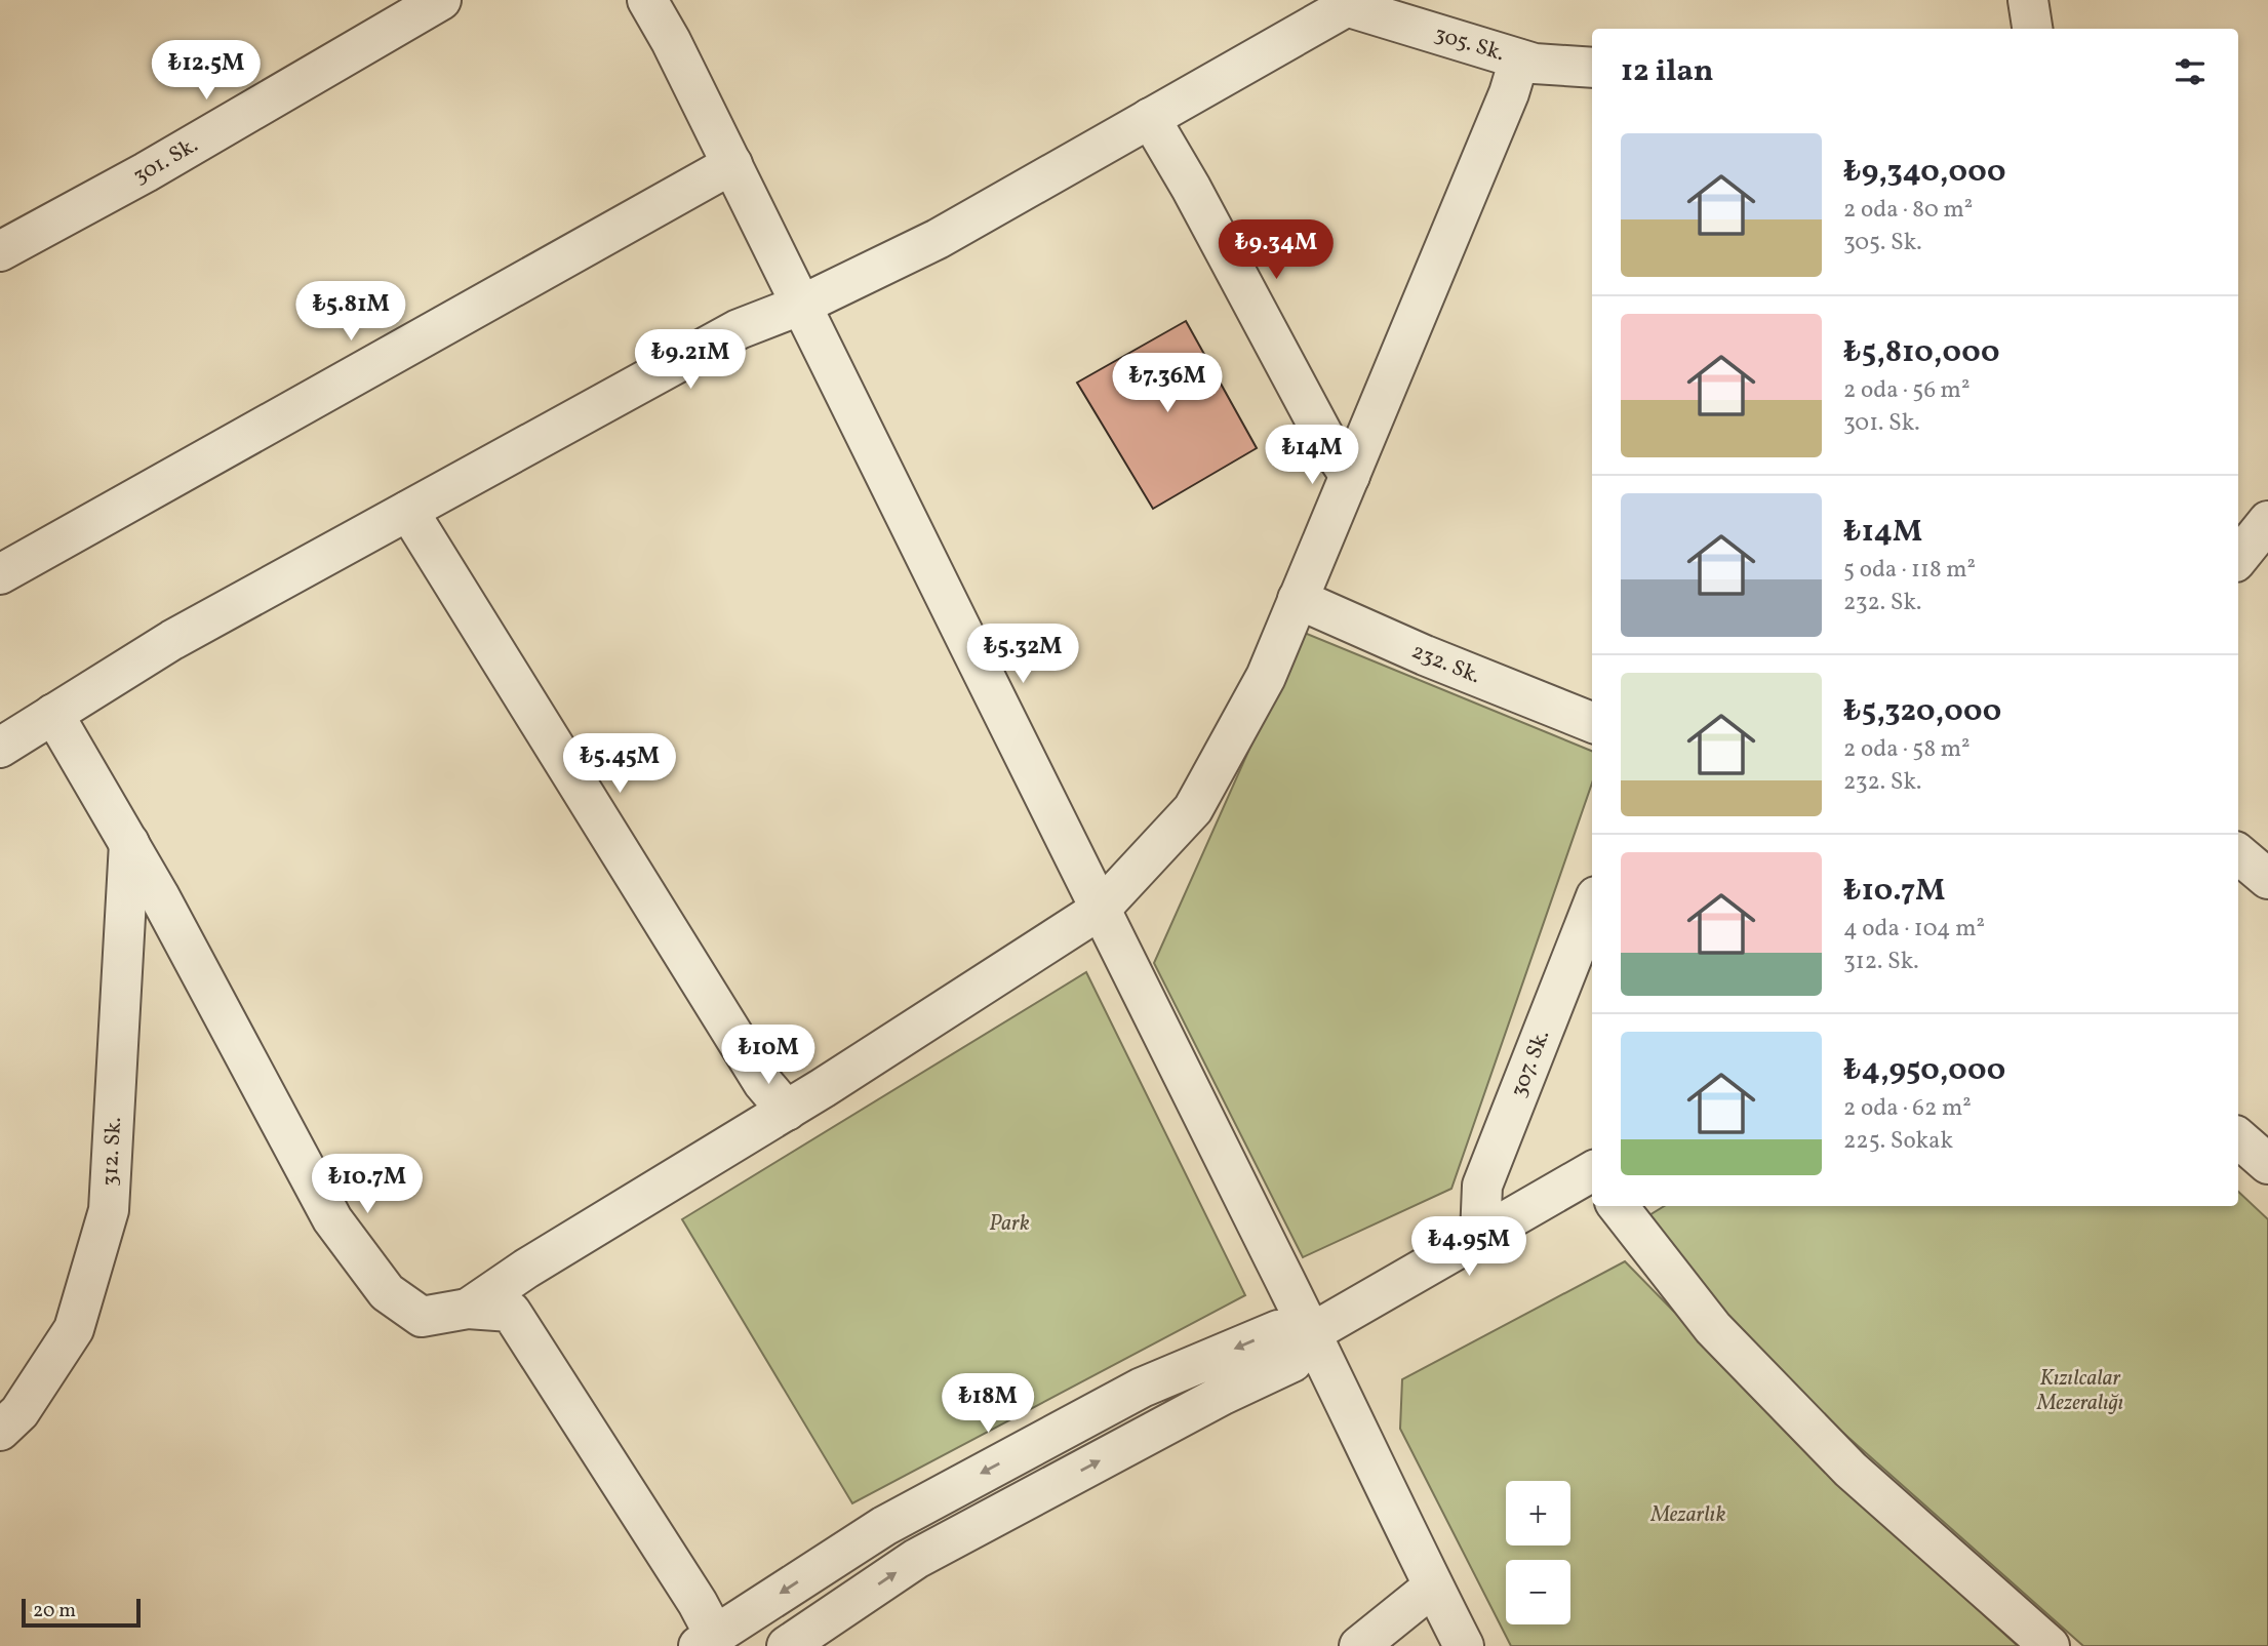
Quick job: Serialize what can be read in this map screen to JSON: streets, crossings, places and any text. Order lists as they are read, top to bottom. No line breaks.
{"streets":{"street":["305. Sk.","301. Sk.","232. Sk.","307. Sk.","312. Sk."]},"parks":["Park","Kızılcalar Mezeralığı","Mezarlık"],"scale_bar":"20 m","page":{"heading":"12 ilan","price":["₺12.5M","₺9.34M","₺5.81M","₺9.21M","₺7.36M","₺14M","₺5.32M","₺5.45M","₺10M","₺10.7M","₺4.95M","₺18M"],"list":[{"name":"₺9,340,000","note":"2 oda · 80 m² · 305. Sk."},{"name":"₺5,810,000","note":"2 oda · 56 m² · 301. Sk."},{"name":"₺14M","note":"5 oda · 118 m² · 232. Sk."},{"name":"₺5,320,000","note":"2 oda · 58 m² · 232. Sk."},{"name":"₺10.7M","note":"4 oda · 104 m² · 312. Sk."},{"name":"₺4,950,000","note":"2 oda · 62 m² · 225. Sokak"}],"map_buttons":["+","−"],"scale":"20 m"}}
